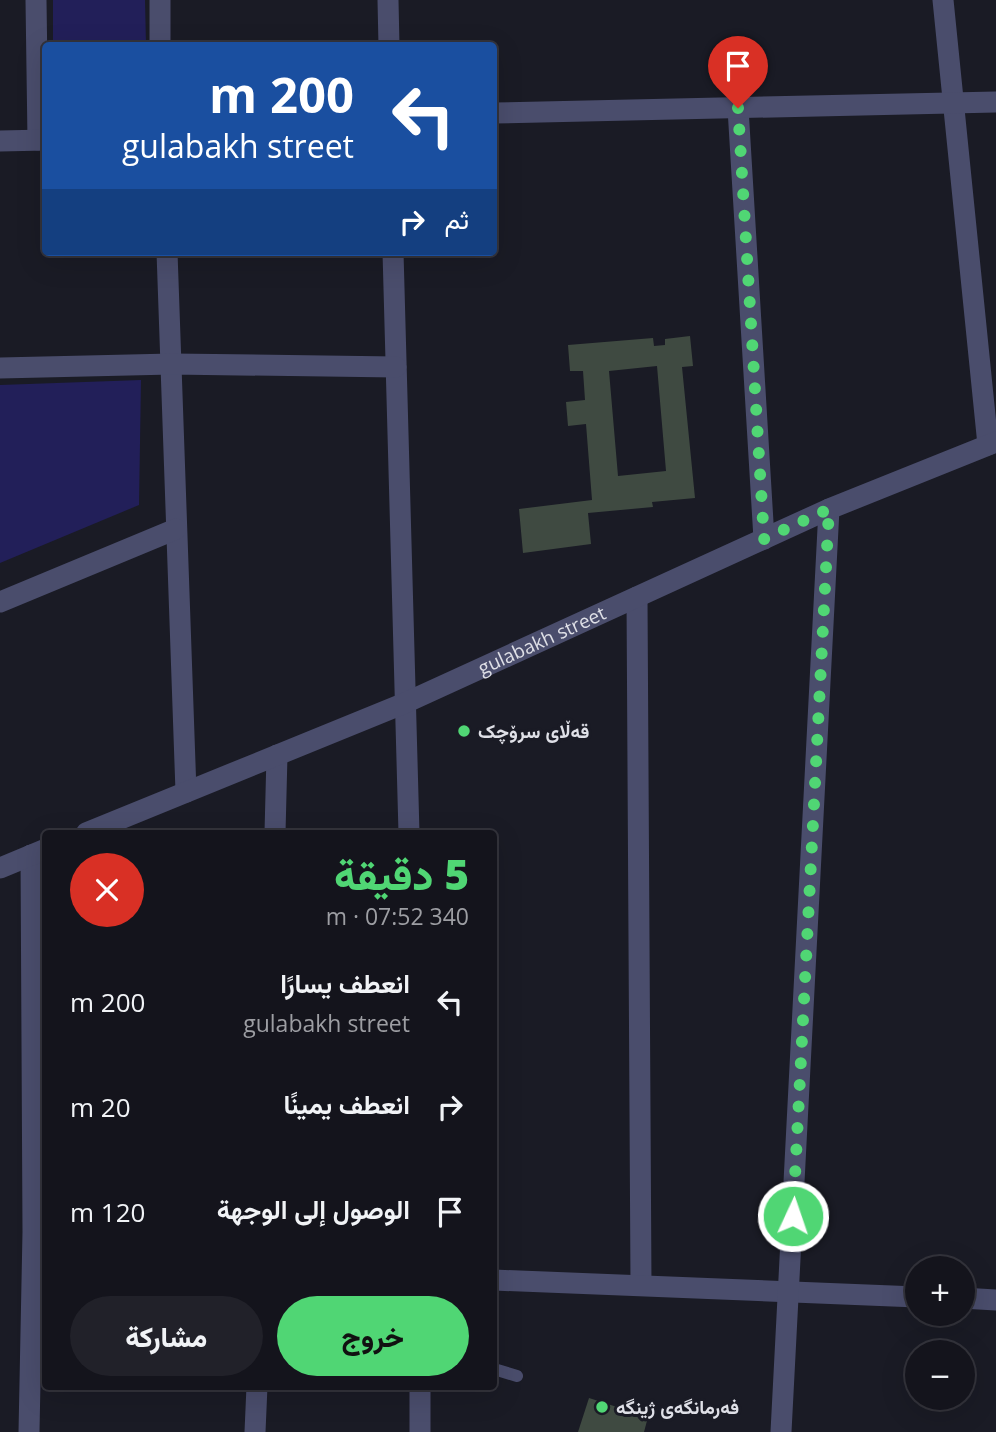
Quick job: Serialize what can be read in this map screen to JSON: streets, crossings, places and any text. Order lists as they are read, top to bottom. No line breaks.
{"streets":{"street":["gulabakh street"]},"places":["قەڵای سرۆچک","فەرمانگەی ژینگە"],"page":{"turn":["200 m","gulabakh street"],"then":"ثم","heading":["5 دقيقة","340 m · 07:52"],"list":[{"name":"انعطف يسارًا","note":"gulabakh street","value":"200 m"},{"name":"انعطف يمينًا","value":"20 m"},{"name":"الوصول إلى الوجهة","value":"120 m"}],"map_buttons":["+","−"],"buttons":["خروج","مشاركة"]}}
